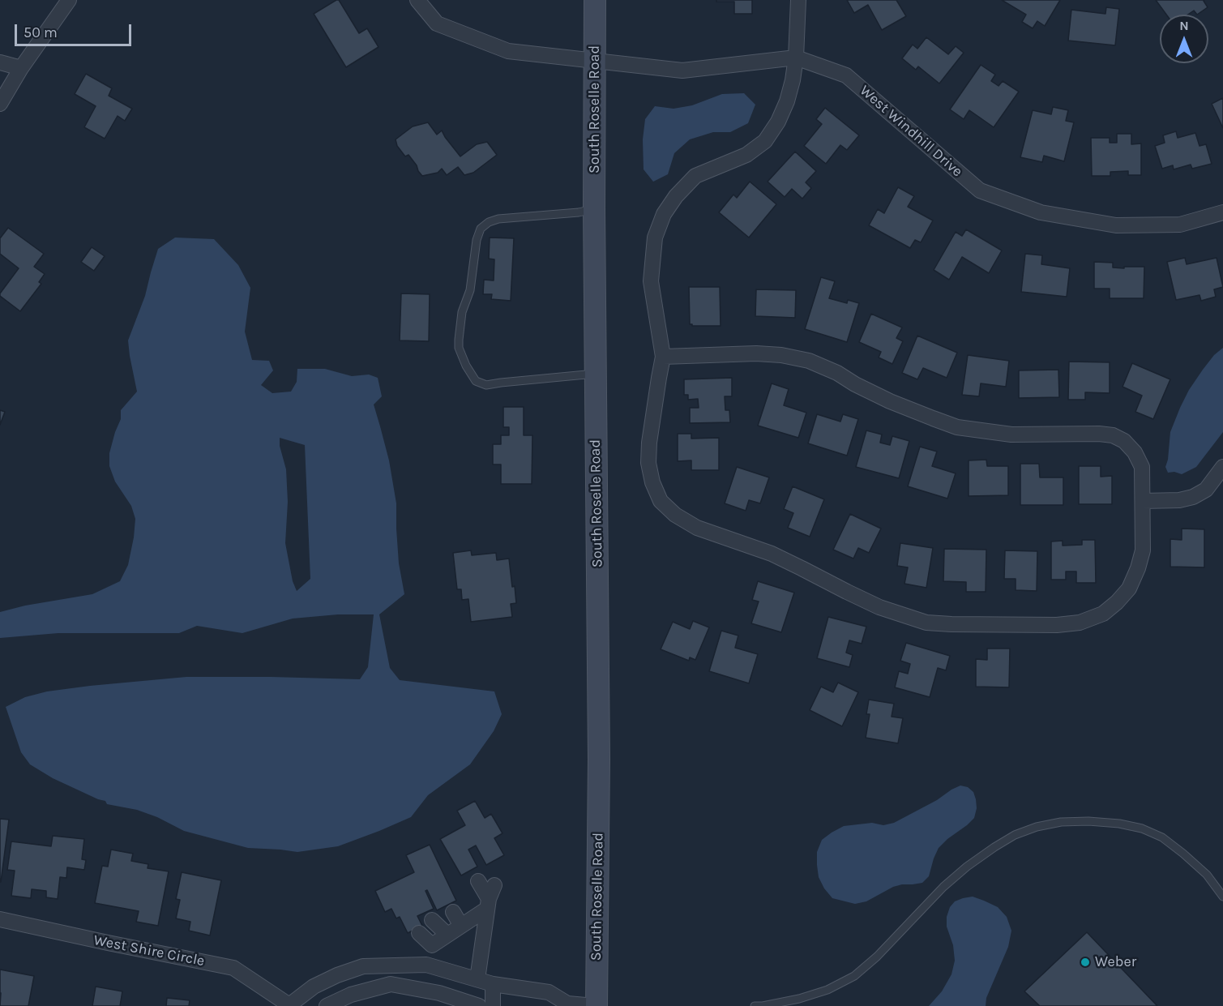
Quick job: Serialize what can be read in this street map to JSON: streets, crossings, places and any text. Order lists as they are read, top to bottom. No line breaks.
{"streets":{"main road":["South Roselle Road"],"street":["West Windhill Drive","West Shire Circle"]},"crossings":[["South Roselle Road","West Windhill Drive"],["South Roselle Road","West Shire Circle"]],"places":["Weber"],"scale_bar":"50 m","north":"top"}
